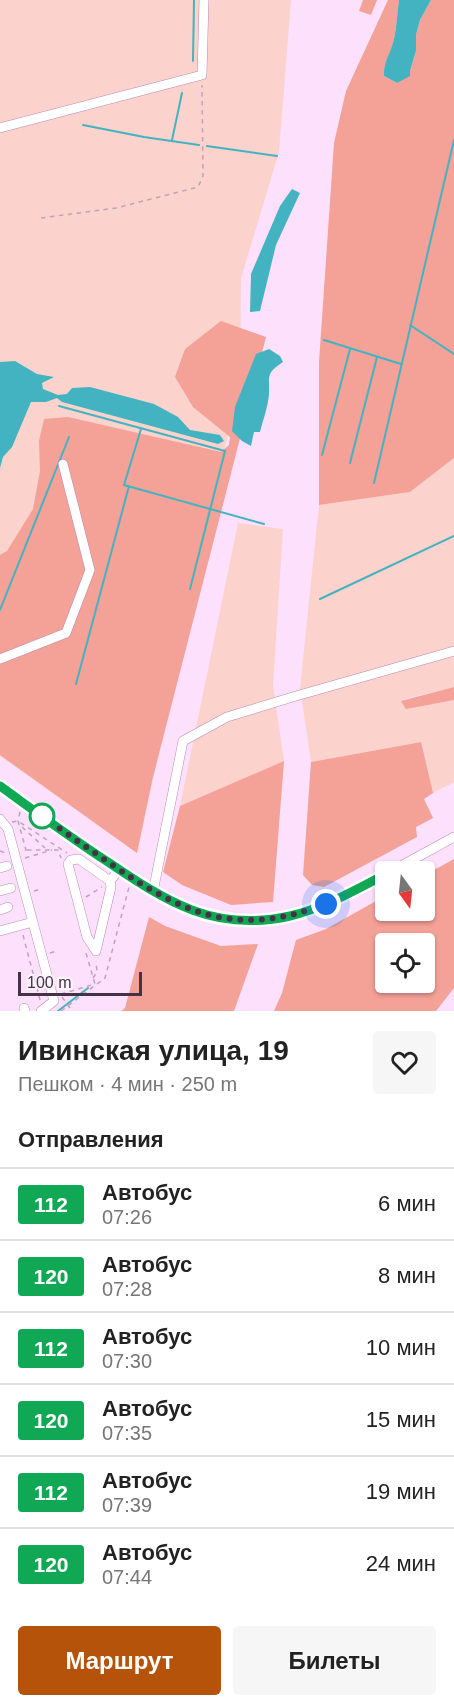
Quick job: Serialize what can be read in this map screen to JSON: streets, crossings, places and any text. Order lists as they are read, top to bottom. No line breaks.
{"lines":["bus line 112"],"scale_bar":"100 m","north":"bottom","page":{"scale":"100 m","heading":[["Ивинская улица, 19","Пешком · 4 мин · 250 m"],"Отправления"],"list":[{"mark":"112","name":"Автобус","note":"07:26","value":"6 мин"},{"mark":"120","name":"Автобус","note":"07:28","value":"8 мин"},{"mark":"112","name":"Автобус","note":"07:30","value":"10 мин"},{"mark":"120","name":"Автобус","note":"07:35","value":"15 мин"},{"mark":"112","name":"Автобус","note":"07:39","value":"19 мин"},{"mark":"120","name":"Автобус","note":"07:44","value":"24 мин"}],"buttons":["Маршрут","Билеты"]}}
